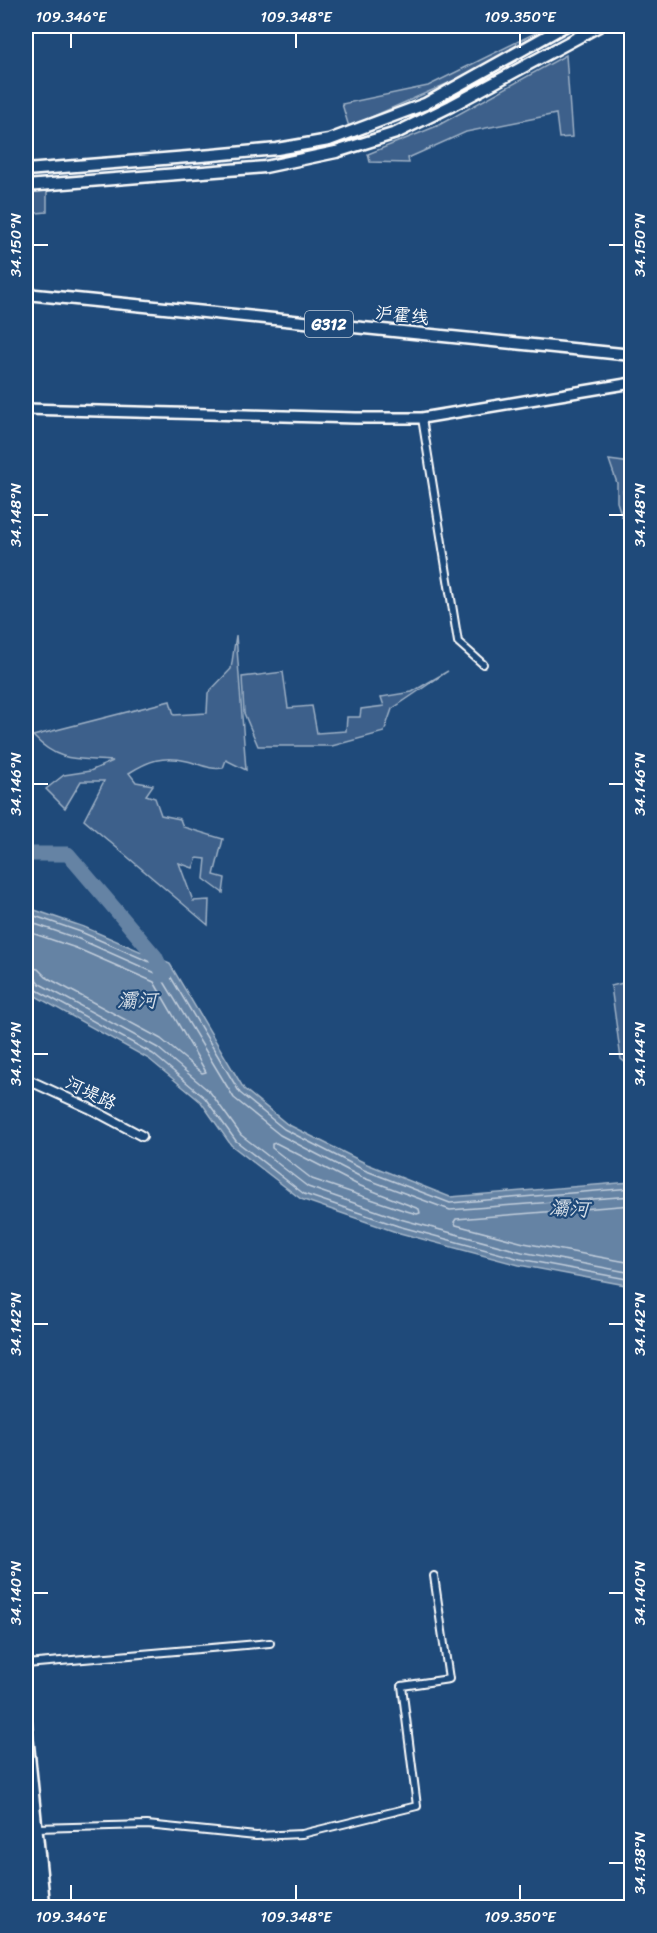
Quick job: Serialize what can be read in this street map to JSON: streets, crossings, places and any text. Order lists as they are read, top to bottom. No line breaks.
{"streets":{"highway":["沪霍线","G312"],"street":["河堤路"]},"water":["灞河"],"coordinates":["109.346°E","109.348°E","109.350°E","34.150°N","34.148°N","34.146°N","34.144°N","34.142°N","34.140°N","34.138°N"]}
